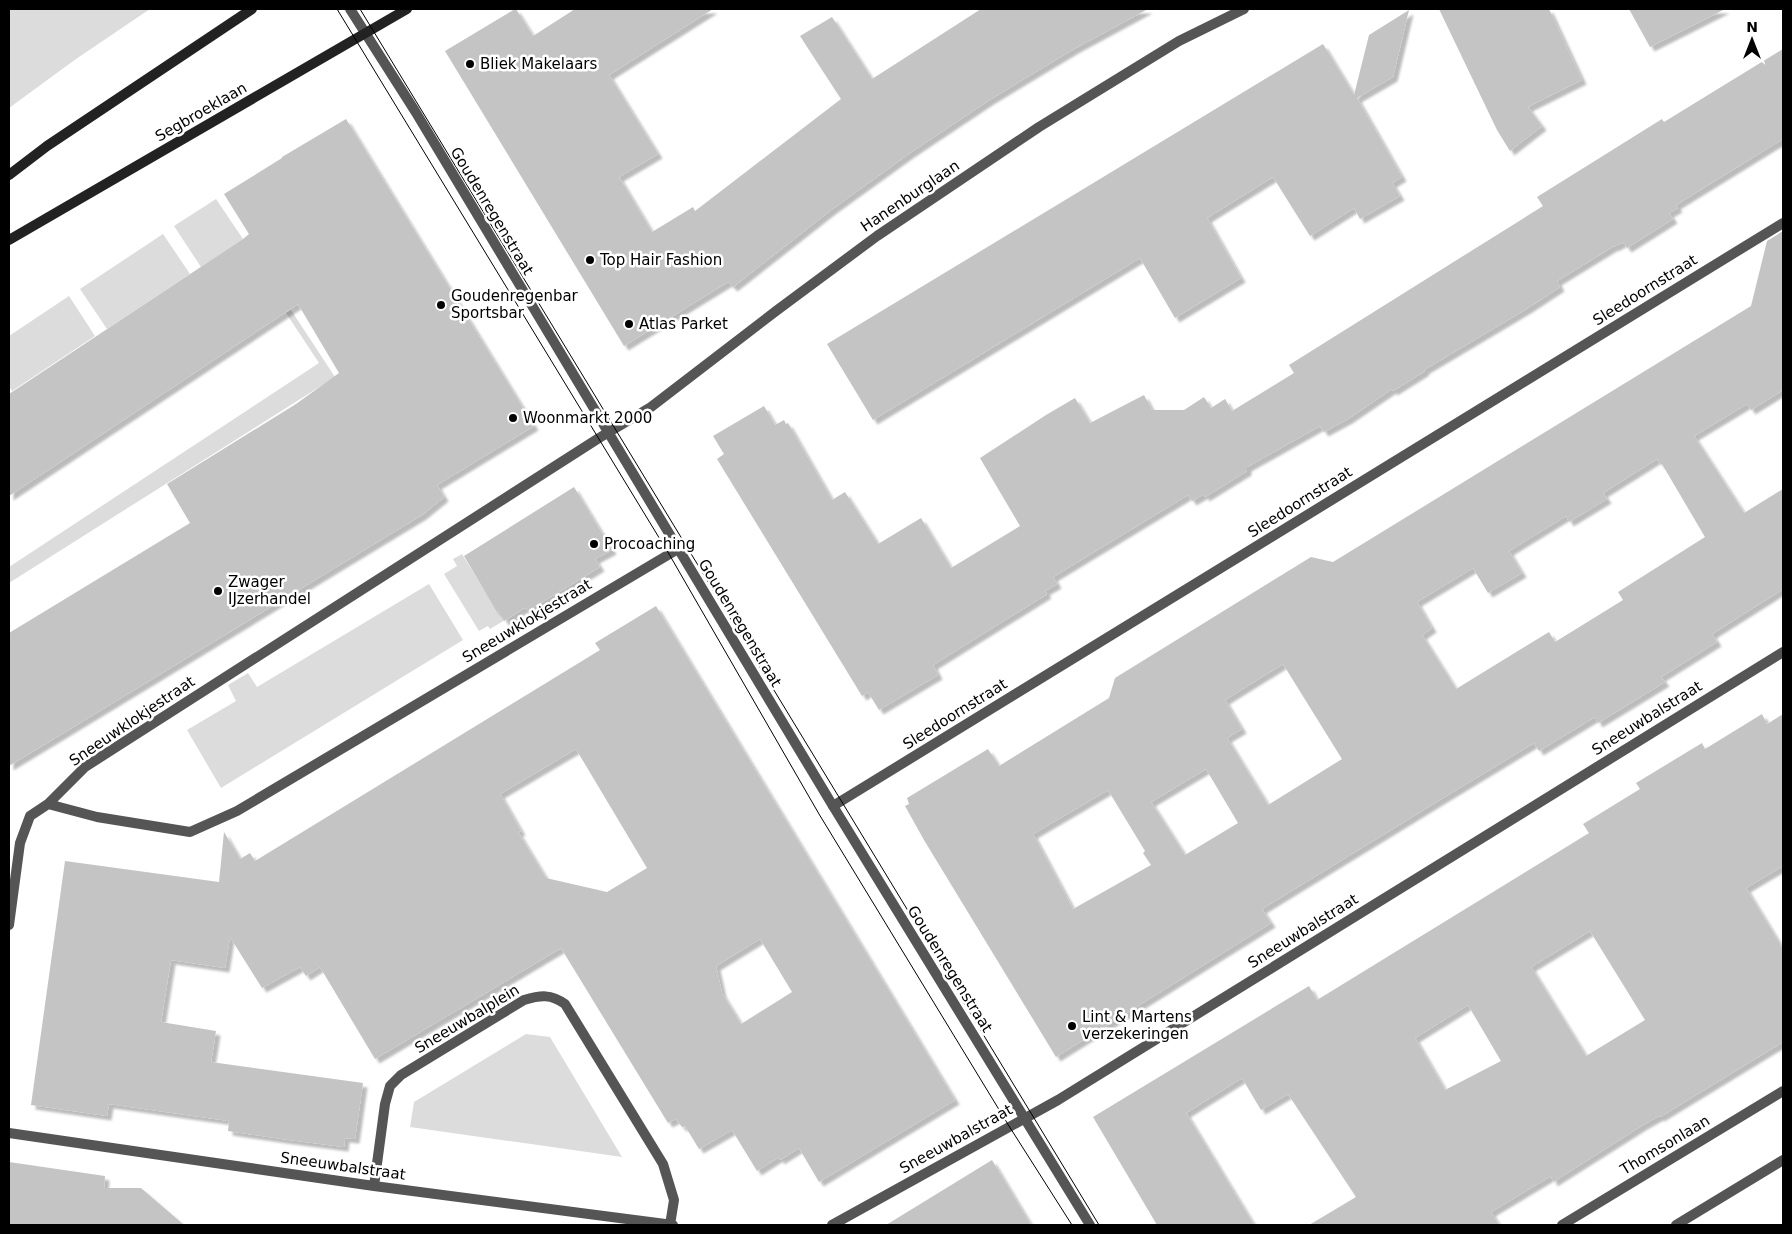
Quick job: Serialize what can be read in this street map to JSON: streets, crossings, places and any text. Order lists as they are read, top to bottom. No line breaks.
{"streets":{"main road":["Segbroeklaan"],"street":["Hanenburglaan","Goudenregenstraat","Sleedoornstraat","Sneeuwklokjestraat","Sneeuwbalstraat","Sneeuwbalplein","Thomsonlaan"]},"crossings":[["Segbroeklaan","Goudenregenstraat"],["Hanenburglaan","Goudenregenstraat"],["Hanenburglaan","Sneeuwklokjestraat"],["Goudenregenstraat","Sleedoornstraat"],["Goudenregenstraat","Sneeuwklokjestraat"],["Goudenregenstraat","Sneeuwbalstraat"],["Sneeuwbalstraat","Sneeuwbalplein"]],"places":["Bliek Makelaars","Top Hair Fashion","Goudenregenbar Sportsbar","Atlas Parket","Woonmarkt 2000","Procoaching","Zwager IJzerhandel","Lint & Martens verzekeringen"],"north":"top"}
